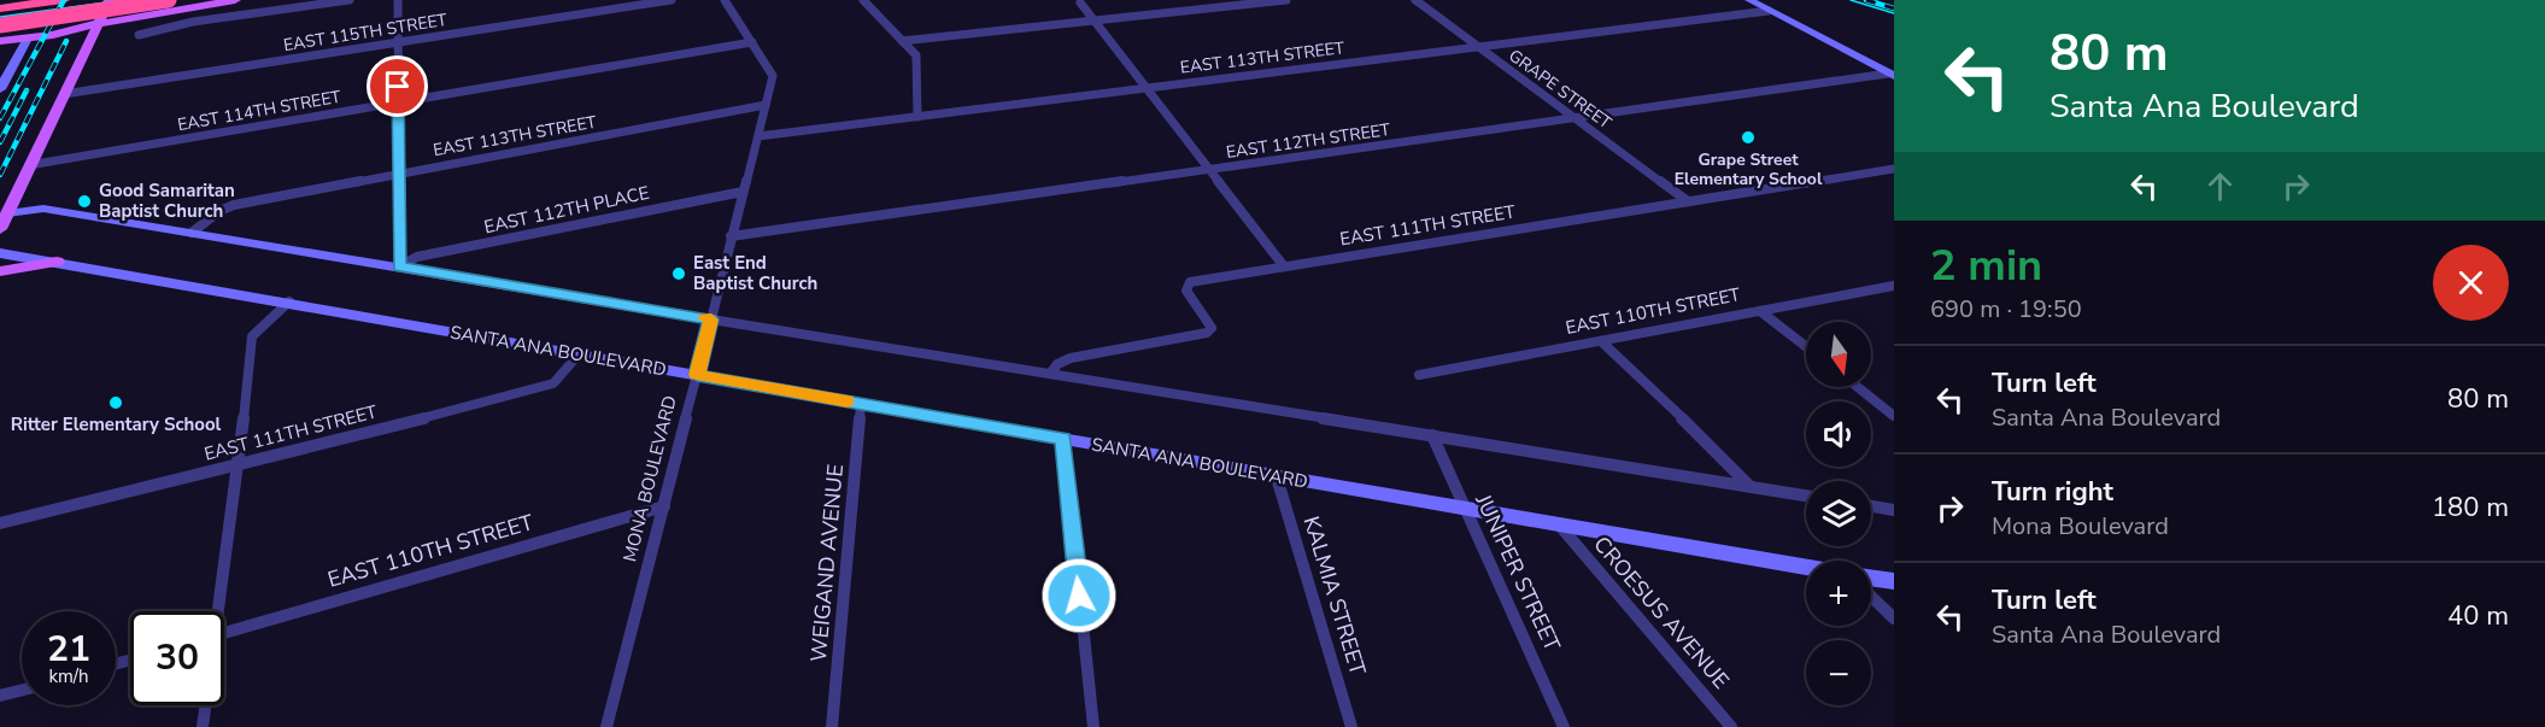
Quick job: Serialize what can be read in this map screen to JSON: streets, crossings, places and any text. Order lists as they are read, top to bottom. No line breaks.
{"streets":{"street":["EAST 115TH STREET","EAST 113TH STREET","GRAPE STREET","EAST 114TH STREET","EAST 112TH STREET","EAST 112TH PLACE","EAST 111TH STREET","EAST 110TH STREET","SANTA ANA BOULEVARD","MONA BOULEVARD","WEIGAND AVENUE","JUNIPER STREET","KALMIA STREET","CROESUS AVENUE"]},"crossings":[["EAST 113TH STREET","GRAPE STREET"],["EAST 113TH STREET","MONA BOULEVARD"],["GRAPE STREET","EAST 112TH STREET"],["GRAPE STREET","EAST 111TH STREET"],["EAST 114TH STREET","MONA BOULEVARD"],["EAST 112TH STREET","MONA BOULEVARD"],["EAST 112TH PLACE","MONA BOULEVARD"],["EAST 111TH STREET","SANTA ANA BOULEVARD"],["EAST 110TH STREET","MONA BOULEVARD"],["SANTA ANA BOULEVARD","MONA BOULEVARD"],["SANTA ANA BOULEVARD","WEIGAND AVENUE"],["SANTA ANA BOULEVARD","JUNIPER STREET"],["SANTA ANA BOULEVARD","KALMIA STREET"],["SANTA ANA BOULEVARD","CROESUS AVENUE"]],"places":["Grape Street Elementary School","Good Samaritan Baptist Church","East End Baptist Church","Ritter Elementary School"],"north":"bottom","page":{"turn":["80 m","Santa Ana Boulevard"],"heading":["2 min","690 m · 19:50"],"map_buttons":["+","−"],"list":[{"name":"Turn left","note":"Santa Ana Boulevard","value":"80 m"},{"name":"Turn right","note":"Mona Boulevard","value":"180 m"},{"name":"Turn left","note":"Santa Ana Boulevard","value":"40 m"}],"speed":"21 km/h","limit":"30"}}
